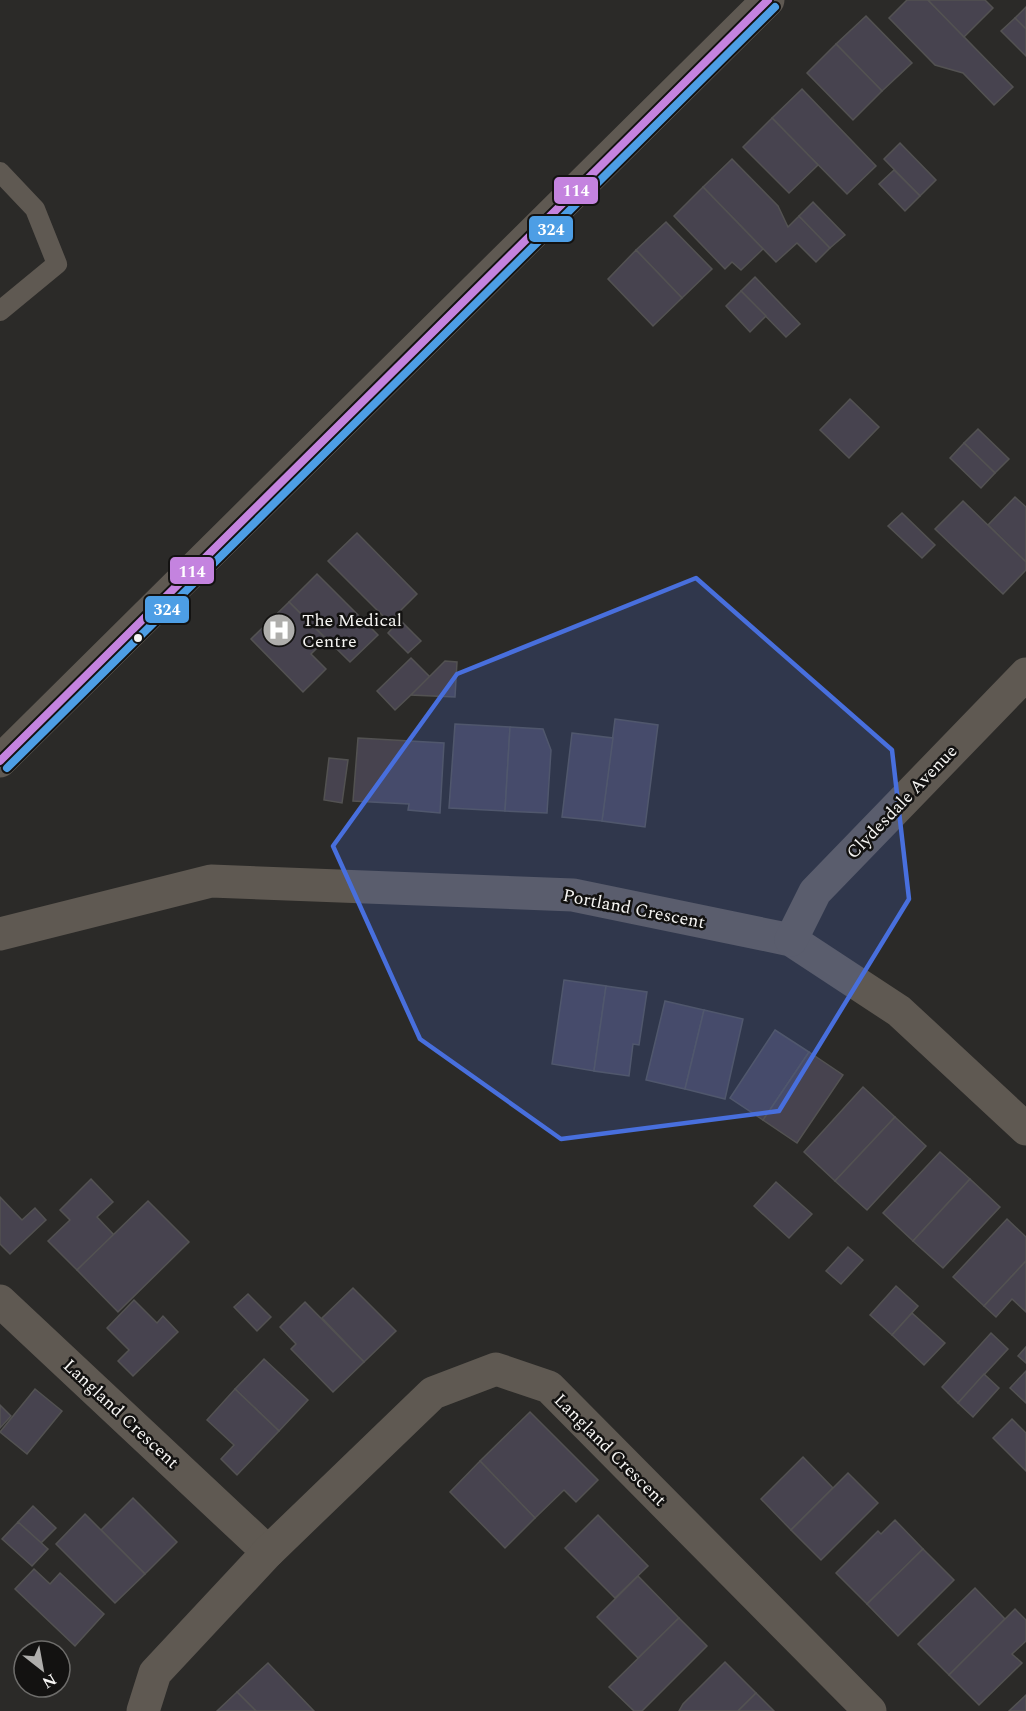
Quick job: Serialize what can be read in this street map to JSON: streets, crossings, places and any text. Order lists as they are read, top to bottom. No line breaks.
{"streets":{"street":["Clydesdale Avenue","Portland Crescent","Langland Crescent"]},"crossings":[["Clydesdale Avenue","Portland Crescent"]],"places":{"hospital":["The Medical Centre"]},"lines":["transit line 114","transit line 324"],"north":"bottom right"}
